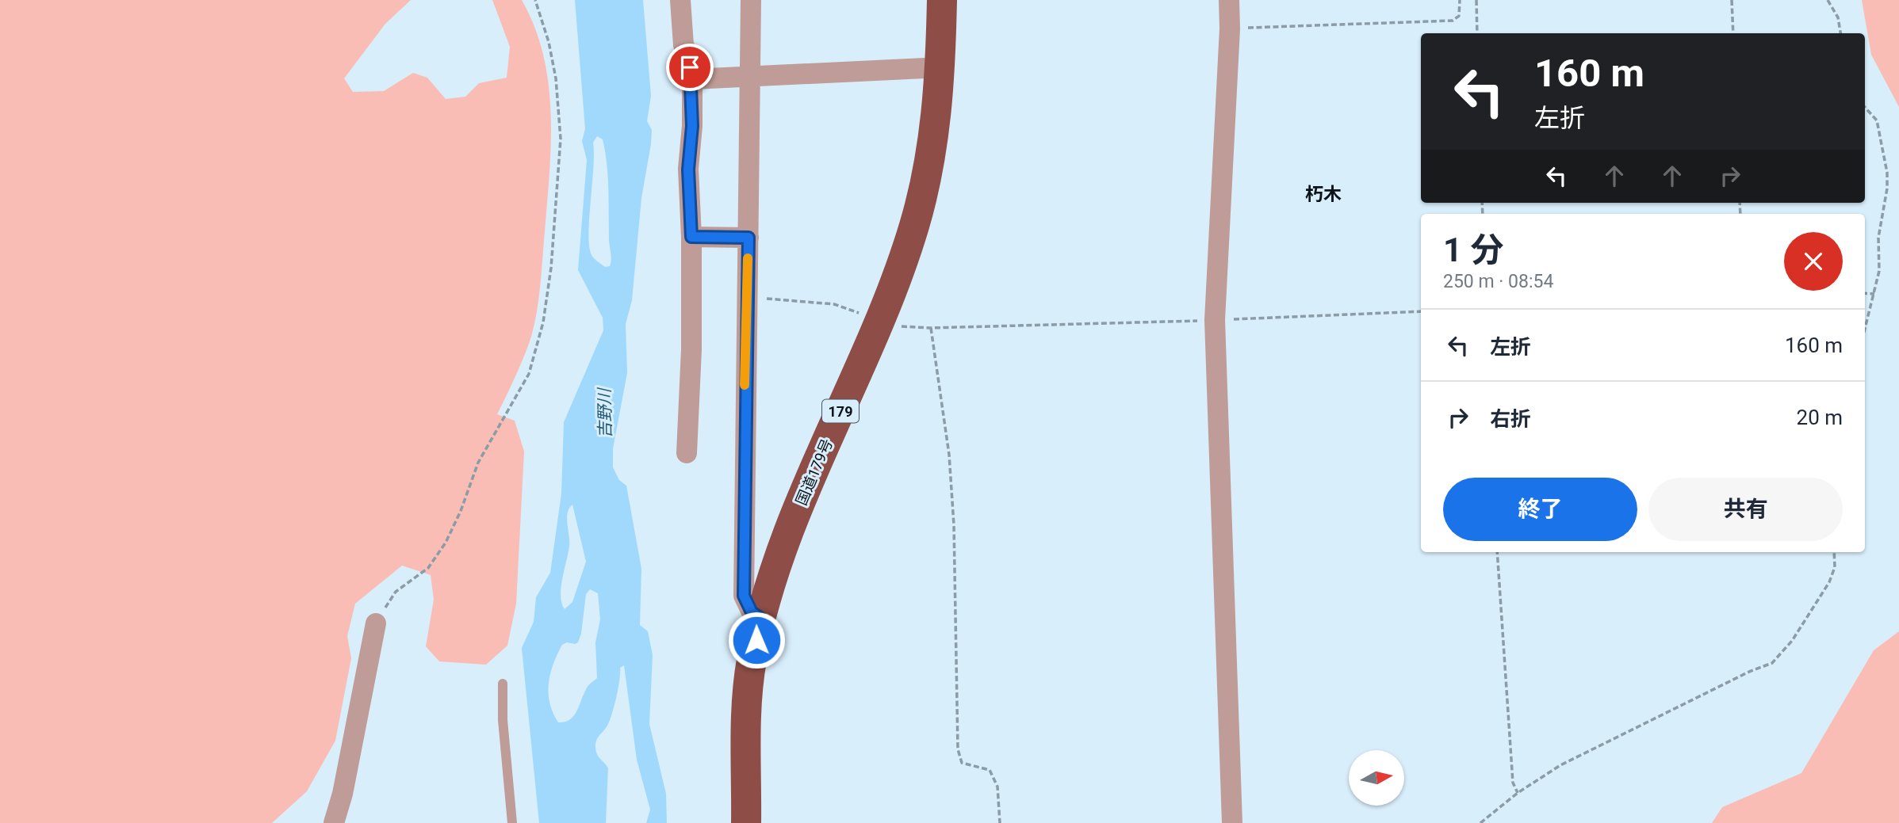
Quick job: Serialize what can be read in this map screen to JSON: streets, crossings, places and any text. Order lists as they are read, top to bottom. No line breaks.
{"streets":{"highway":["179","国道179号"]},"districts":["朽木"],"water":["吉野川"],"north":"right","page":{"turn":["160 m","左折"],"heading":["1 分","250 m · 08:54"],"list":[{"name":"左折","value":"160 m"},{"name":"右折","value":"20 m"}],"buttons":["終了","共有"]}}
